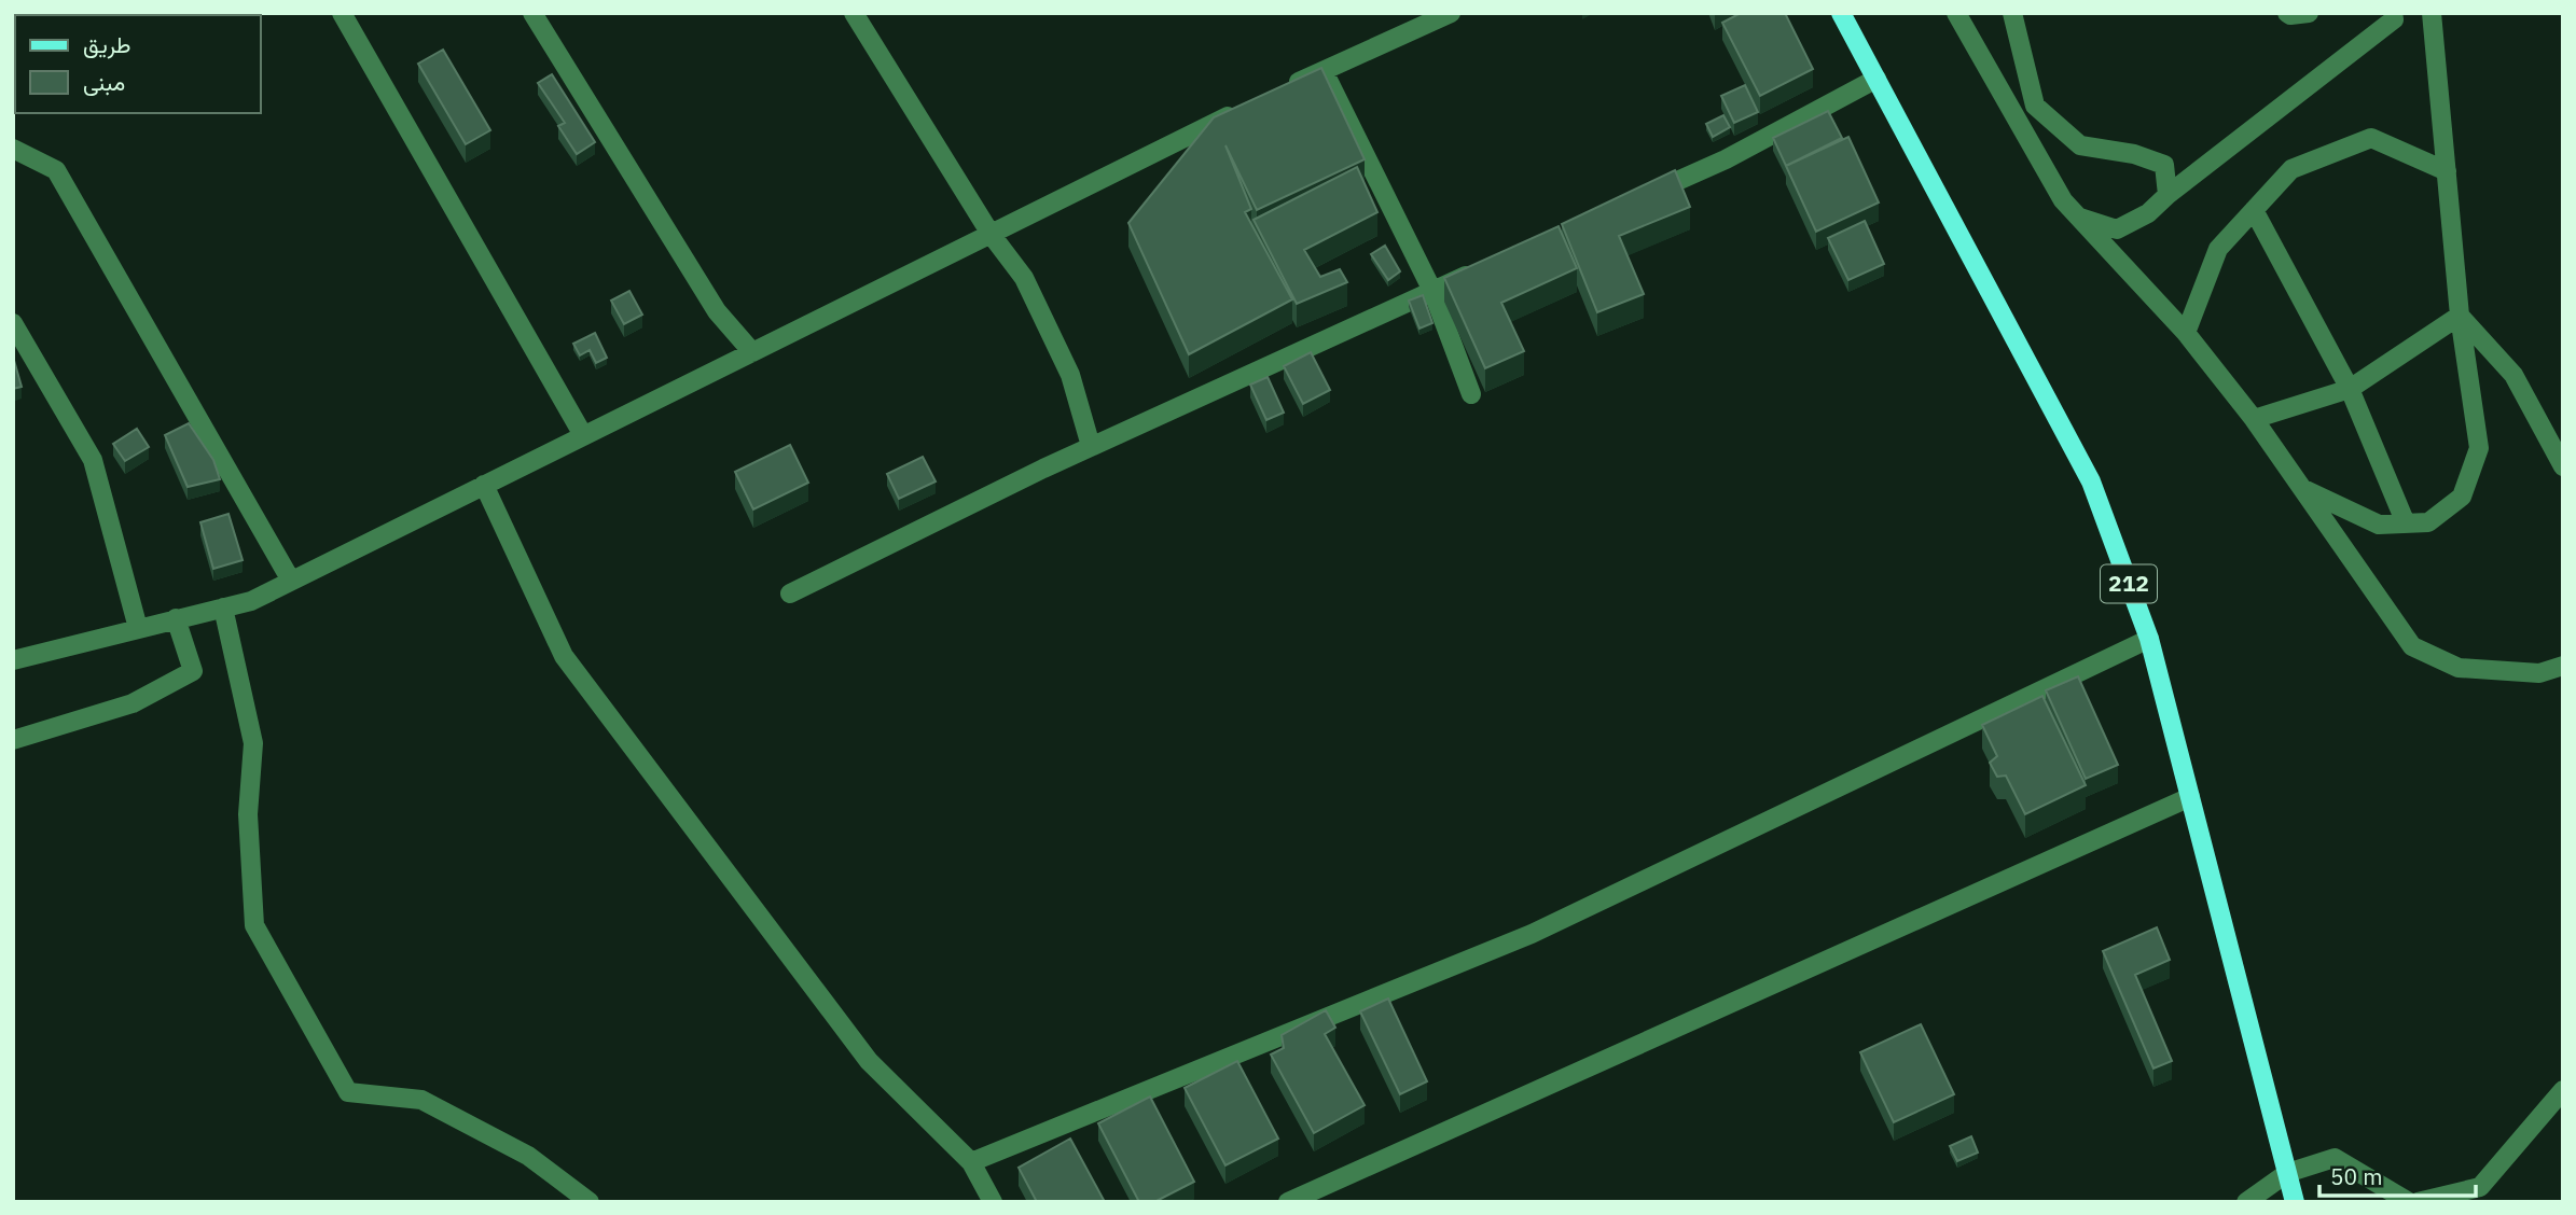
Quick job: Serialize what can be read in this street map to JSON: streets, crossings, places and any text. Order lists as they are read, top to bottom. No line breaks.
{"streets":{"main road":["212"]},"legend":["طريق","مبنى"],"scale_bar":"50 m"}
